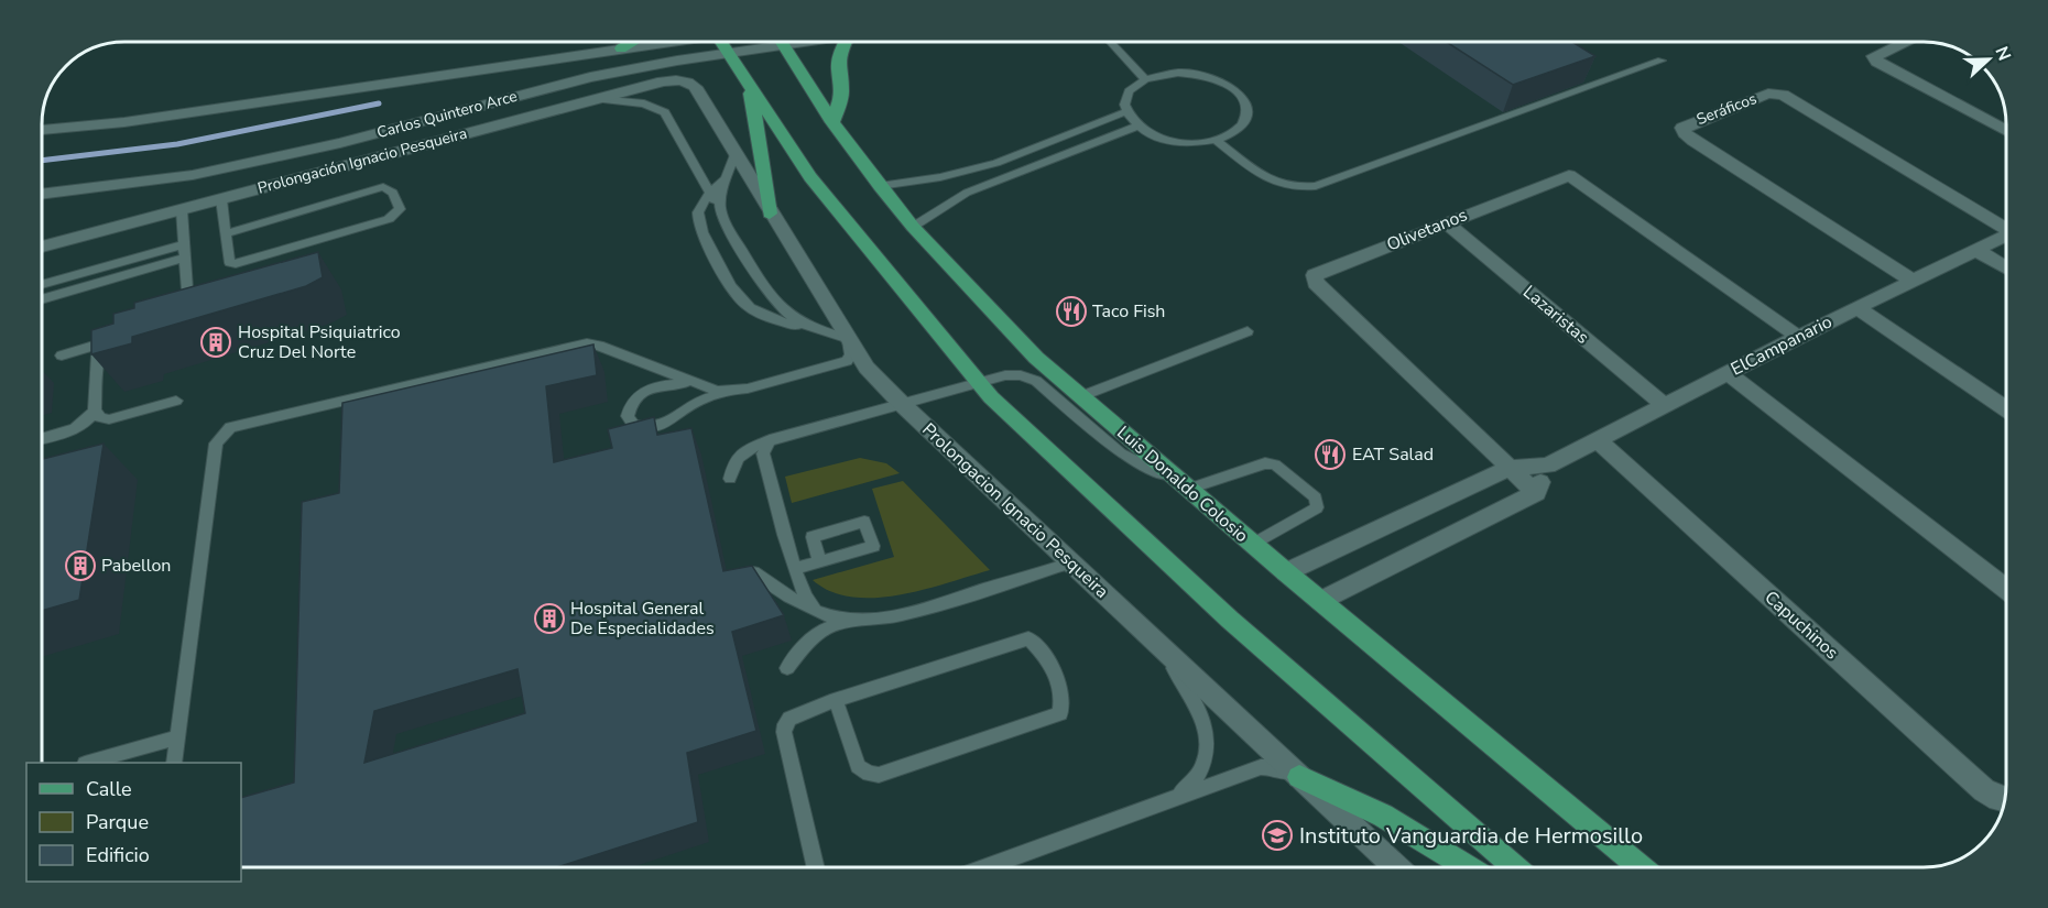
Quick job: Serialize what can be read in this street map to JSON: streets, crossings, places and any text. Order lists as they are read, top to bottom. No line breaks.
{"streets":{"main road":["Luis Donaldo Colosio"],"street":["Seráficos","Carlos Quintero Arce","Prolongación Ignacio Pesqueira","Olivetanos","Lazaristas","ElCampanario","Prolongacion Ignacio Pesqueira","Capuchinos"]},"crossings":[["Seráficos","ElCampanario"],["Prolongación Ignacio Pesqueira","Prolongacion Ignacio Pesqueira"],["Olivetanos","Lazaristas"],["Olivetanos","ElCampanario"],["Lazaristas","ElCampanario"],["ElCampanario","Luis Donaldo Colosio"],["ElCampanario","Capuchinos"]],"places":{"restaurant":["Taco Fish","EAT Salad"],"building":["Hospital Psiquiatrico Cruz Del Norte","Pabellon","Hospital General De Especialidades"],"school or university":["Instituto Vanguardia de Hermosillo"]},"legend":["Calle","Parque","Edificio"],"north":"right"}
